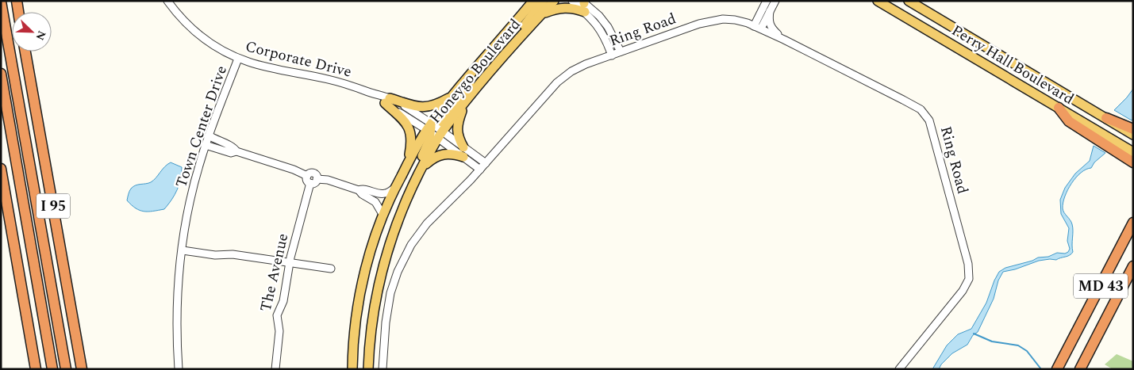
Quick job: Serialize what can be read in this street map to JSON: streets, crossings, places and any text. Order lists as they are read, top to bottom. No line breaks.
{"streets":{"highway":["I 95","MD 43"],"main road":["Perry Hall Boulevard","Honeygo Boulevard"],"street":["Ring Road","Corporate Drive","Town Center Drive","The Avenue"]},"crossings":[["Corporate Drive","Honeygo Boulevard"],["Corporate Drive","Town Center Drive"]],"north":"bottom right"}
